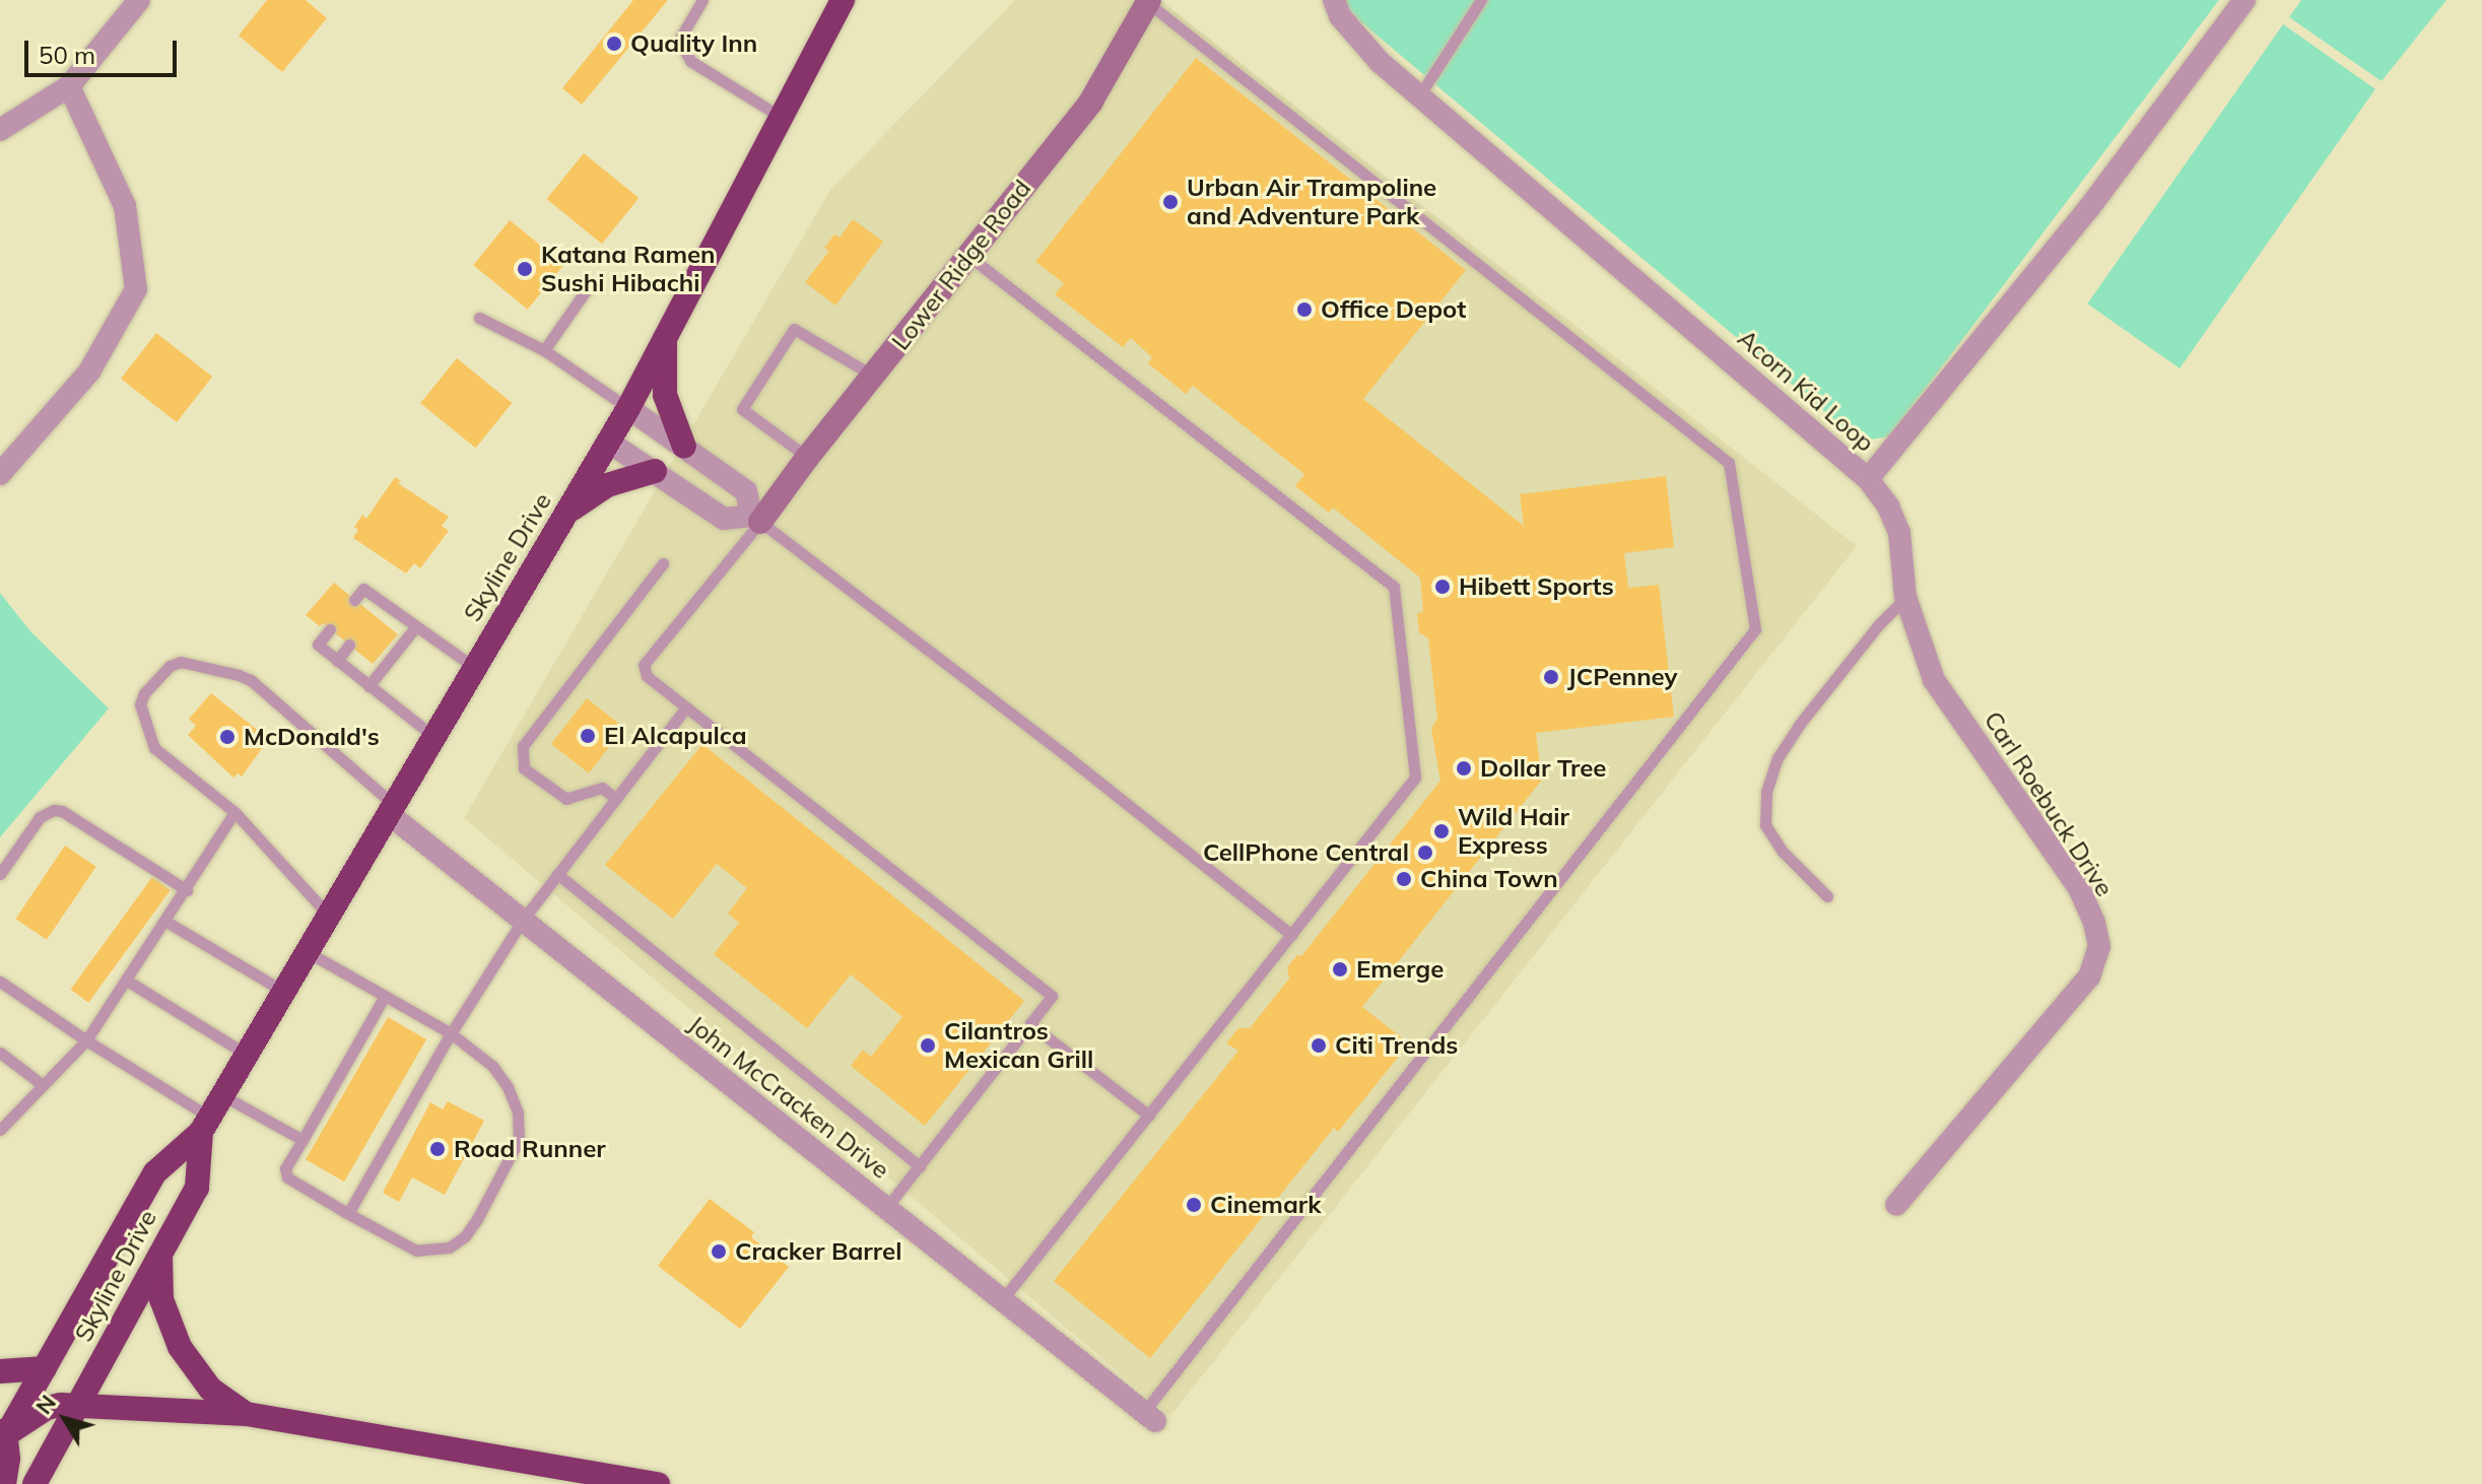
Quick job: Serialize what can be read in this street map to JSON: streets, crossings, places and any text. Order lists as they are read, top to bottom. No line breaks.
{"streets":{"highway":["Skyline Drive"],"street":["Lower Ridge Road","Acorn Kid Loop","Carl Roebuck Drive","John McCracken Drive"]},"crossings":[["Acorn Kid Loop","Carl Roebuck Drive"],["Skyline Drive","John McCracken Drive"]],"places":["Quality Inn","Urban Air Trampoline and Adventure Park","Katana Ramen Sushi Hibachi","Office Depot","Hibett Sports","JCPenney","El Alcapulca","McDonald's","Dollar Tree","Wild Hair Express","CellPhone Central","China Town","Emerge","Cilantros Mexican Grill","Citi Trends","Road Runner","Cinemark","Cracker Barrel"],"scale_bar":"50 m","north":"top left"}
